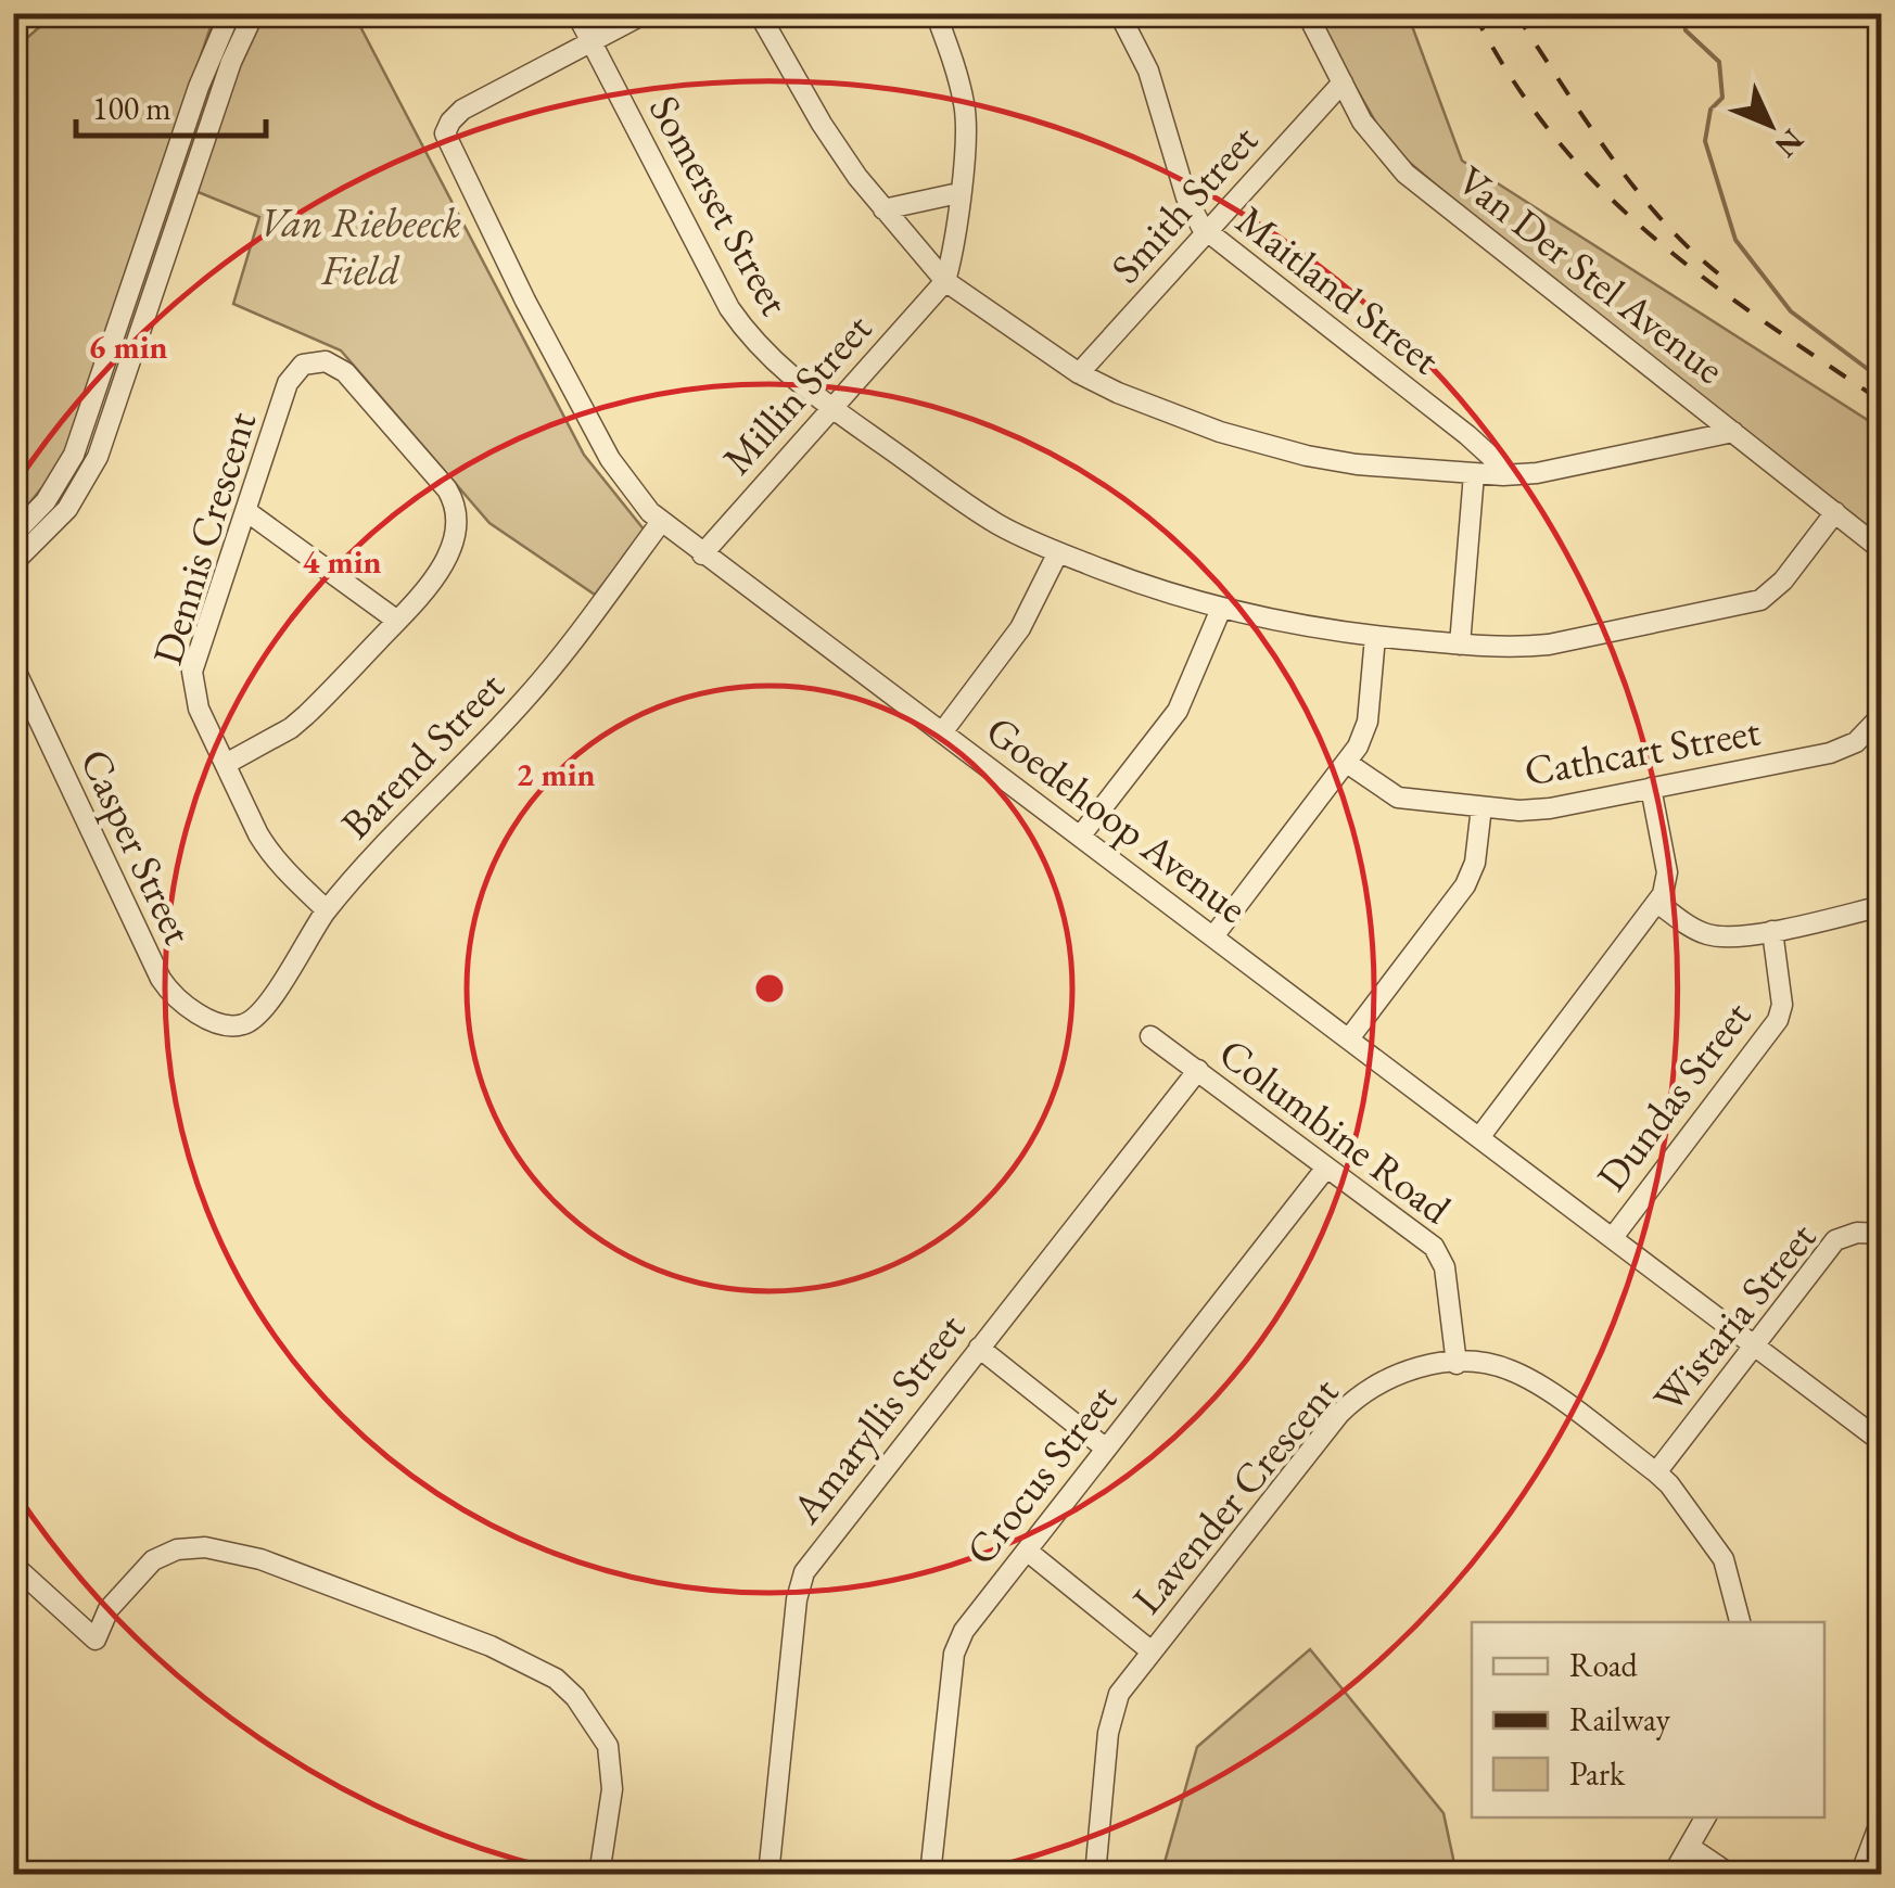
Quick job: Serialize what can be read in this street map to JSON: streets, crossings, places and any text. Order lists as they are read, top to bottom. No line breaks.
{"streets":{"street":["Smith Street","Somerset Street","Van Der Stel Avenue","Maitland Street","Millin Street","Dennis Crescent","Cathcart Street","Barend Street","Goedehoop Avenue","Casper Street","Dundas Street","Columbine Road","Wistaria Street","Amaryllis Street","Crocus Street","Lavender Crescent"]},"crossings":[["Smith Street","Van Der Stel Avenue"],["Smith Street","Maitland Street"],["Somerset Street","Van Der Stel Avenue"],["Somerset Street","Millin Street"],["Somerset Street","Goedehoop Avenue"],["Millin Street","Goedehoop Avenue"],["Dennis Crescent","Barend Street"],["Barend Street","Goedehoop Avenue"],["Barend Street","Casper Street"],["Goedehoop Avenue","Dundas Street"],["Goedehoop Avenue","Wistaria Street"],["Columbine Road","Amaryllis Street"],["Columbine Road","Crocus Street"],["Columbine Road","Lavender Crescent"],["Wistaria Street","Lavender Crescent"]],"parks":["Van Riebeeck Field"],"legend":["Road","Railway","Park"],"scale_bar":"100 m","north":"bottom right","rings":["6 min","4 min","2 min"]}
